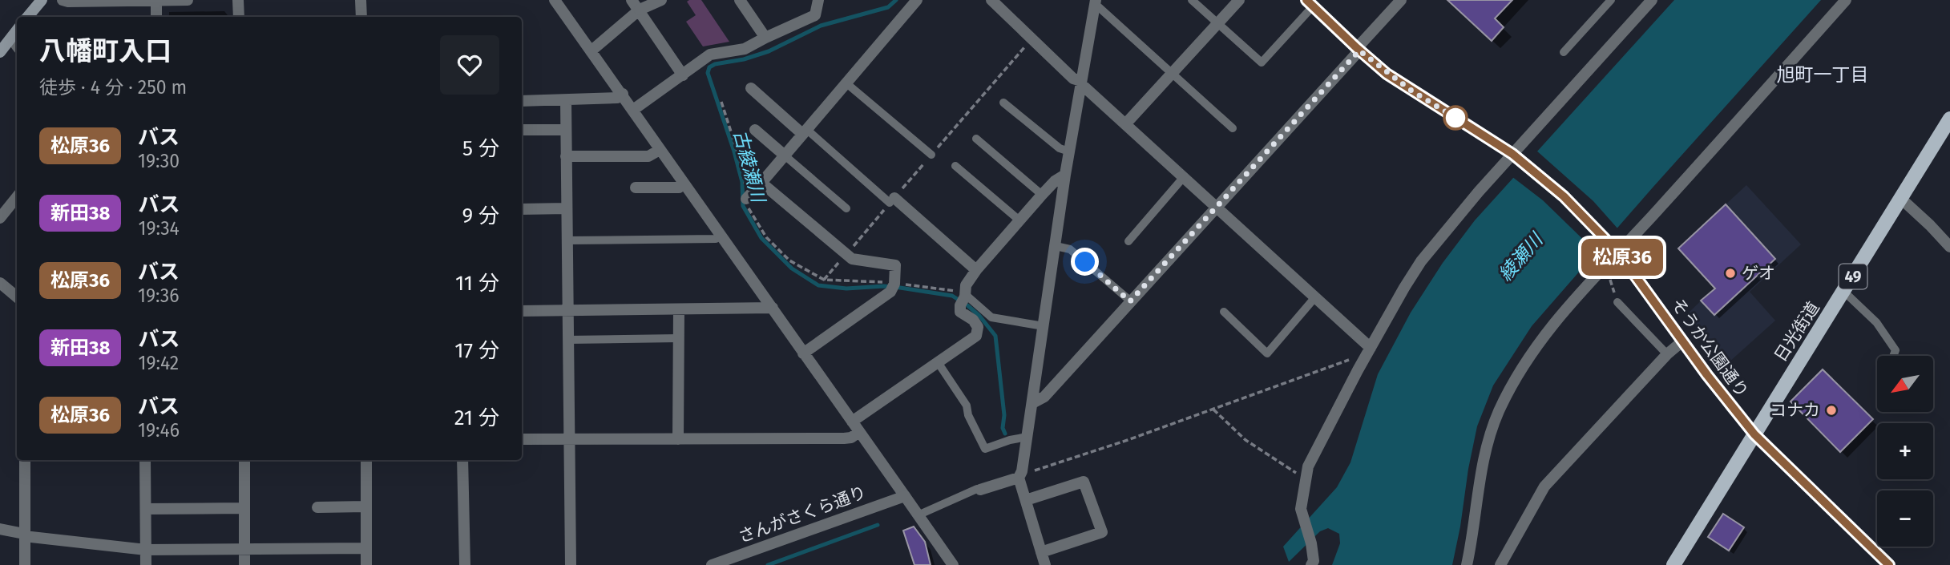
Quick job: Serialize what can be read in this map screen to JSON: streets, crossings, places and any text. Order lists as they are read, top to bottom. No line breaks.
{"streets":{"main road":["49","日光街道"],"street":["そうか公園通り","さんがさくら通り"]},"crossings":[["日光街道","そうか公園通り"]],"districts":["旭町一丁目"],"water":["古綾瀬川","綾瀬川"],"places":["ゲオ","コナカ"],"lines":["bus line 松原36"],"north":"bottom left","page":{"on_map":"松原36","heading":["八幡町入口","徒歩 · 4 分 · 250 m"],"list":[{"mark":"松原36","name":"バス","note":"19:30","value":"5 分"},{"mark":"新田38","name":"バス","note":"19:34","value":"9 分"},{"mark":"松原36","name":"バス","note":"19:36","value":"11 分"},{"mark":"新田38","name":"バス","note":"19:42","value":"17 分"},{"mark":"松原36","name":"バス","note":"19:46","value":"21 分"}],"map_buttons":["+","−"]}}
